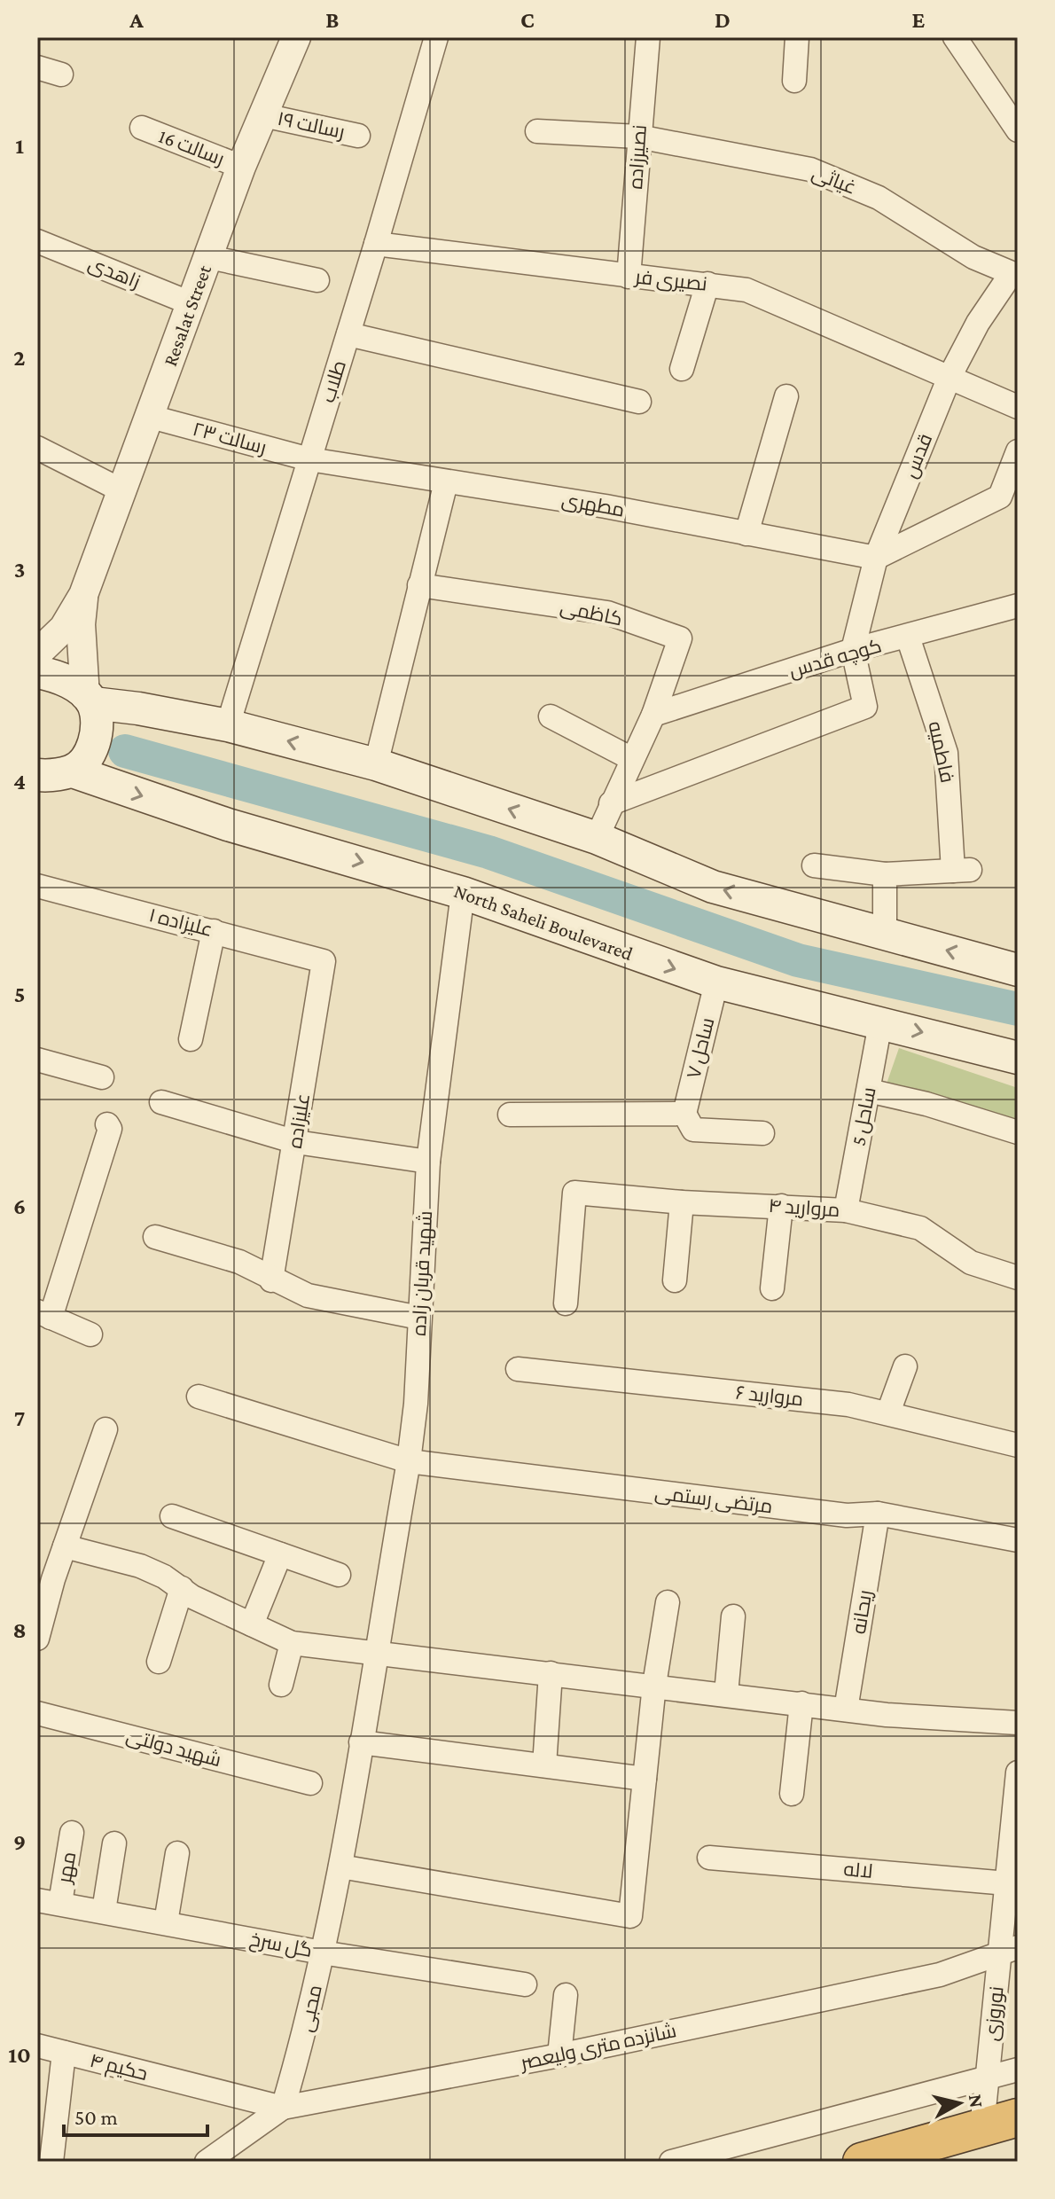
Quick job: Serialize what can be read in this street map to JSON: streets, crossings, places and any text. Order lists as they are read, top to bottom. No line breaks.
{"streets":{"main road":["North Saheli Boulevared"],"street":["رسالت ۱۹","رسالت 16","نصیرزاده","غیاثی","زاهدی","نصیری فر","Resalat Street","طلاب","رسالت ۲۳","قدس","مطهری","کاظمی","کوچه قدس","فاطمیه","علیزاده ۱","ساحل ۷","ساحل 5","علیزاده","مروارید ۴","شهید قربان زاده","مروارید ۶","مرتضی رستمی","ریحانه","شهید دولتی","مهر","لاله","گل سرخ","محبی","نوروزی","شانزده متری ولیعصر","حکیم ۴"]},"crossings":[["رسالت ۱۹","Resalat Street"],["رسالت 16","Resalat Street"],["نصیرزاده","غیاثی"],["نصیرزاده","نصیری فر"],["غیاثی","قدس"],["زاهدی","Resalat Street"],["نصیری فر","طلاب"],["نصیری فر","قدس"],["Resalat Street","رسالت ۲۳"],["طلاب","رسالت ۲۳"],["طلاب","مطهری"],["رسالت ۲۳","مطهری"],["قدس","مطهری"],["قدس","کوچه قدس"],["کاظمی","کوچه قدس"],["کوچه قدس","فاطمیه"],["علیزاده ۱","علیزاده"],["North Saheli Boulevared","ساحل ۷"],["North Saheli Boulevared","ساحل 5"],["North Saheli Boulevared","شهید قربان زاده"],["ساحل 5","مروارید ۴"],["شهید قربان زاده","مرتضی رستمی"],["شهید قربان زاده","محبی"],["مرتضی رستمی","ریحانه"],["مهر","گل سرخ"],["لاله","نوروزی"],["گل سرخ","محبی"],["محبی","شانزده متری ولیعصر"],["محبی","حکیم ۴"],["نوروزی","شانزده متری ولیعصر"],["شانزده متری ولیعصر","حکیم ۴"]],"scale_bar":"50 m","north":"right","grid":{"columns":["A","B","C","D","E"],"rows":["1","2","3","4","5","6","7","8","9","10"]}}
